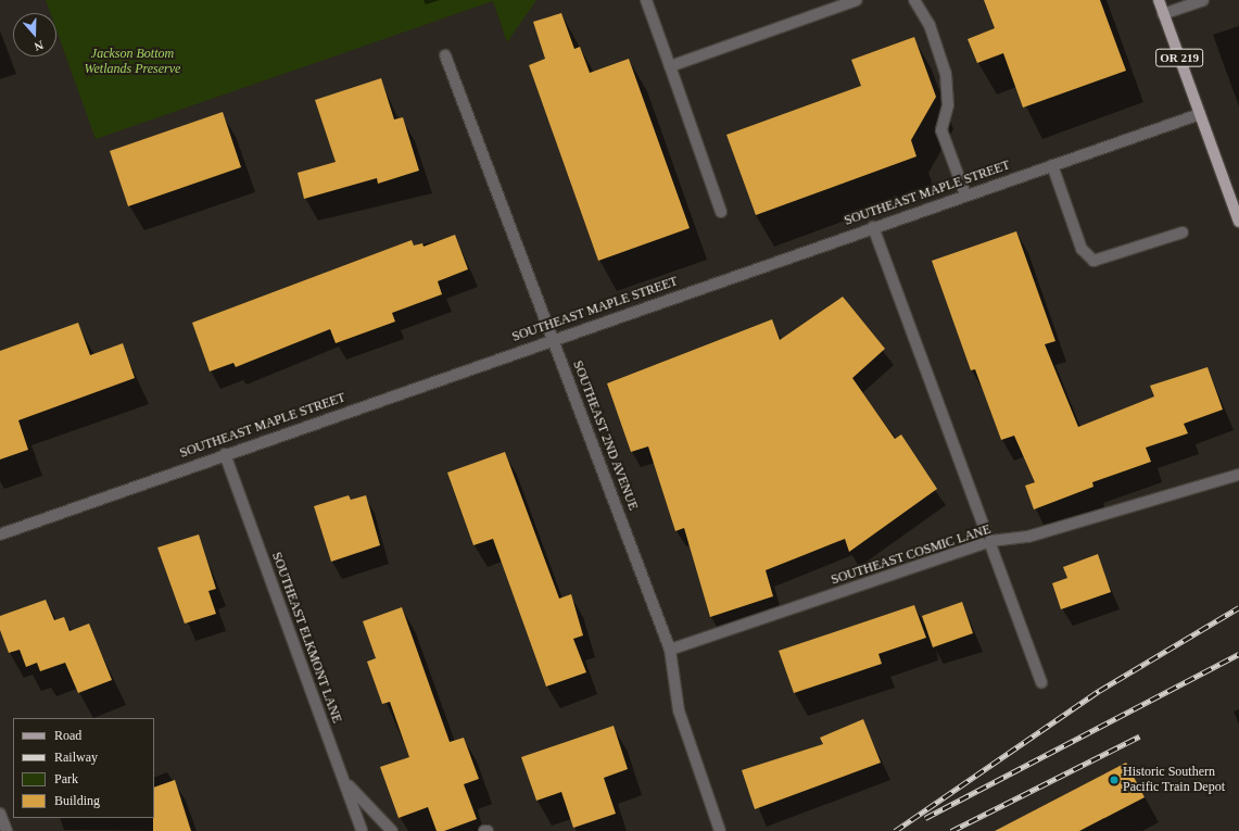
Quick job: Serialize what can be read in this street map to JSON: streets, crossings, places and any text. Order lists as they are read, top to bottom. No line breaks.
{"streets":{"main road":["OR 219"],"street":["SOUTHEAST MAPLE STREET","SOUTHEAST 2ND AVENUE","SOUTHEAST COSMIC LANE","SOUTHEAST ELKMONT LANE"]},"crossings":[["OR 219","SOUTHEAST MAPLE STREET"],["SOUTHEAST MAPLE STREET","SOUTHEAST 2ND AVENUE"],["SOUTHEAST MAPLE STREET","SOUTHEAST ELKMONT LANE"],["SOUTHEAST 2ND AVENUE","SOUTHEAST COSMIC LANE"]],"parks":["Jackson Bottom Wetlands Preserve"],"places":["Historic Southern Pacific Train Depot"],"legend":["Road","Railway","Park","Building"],"north":"bottom"}
